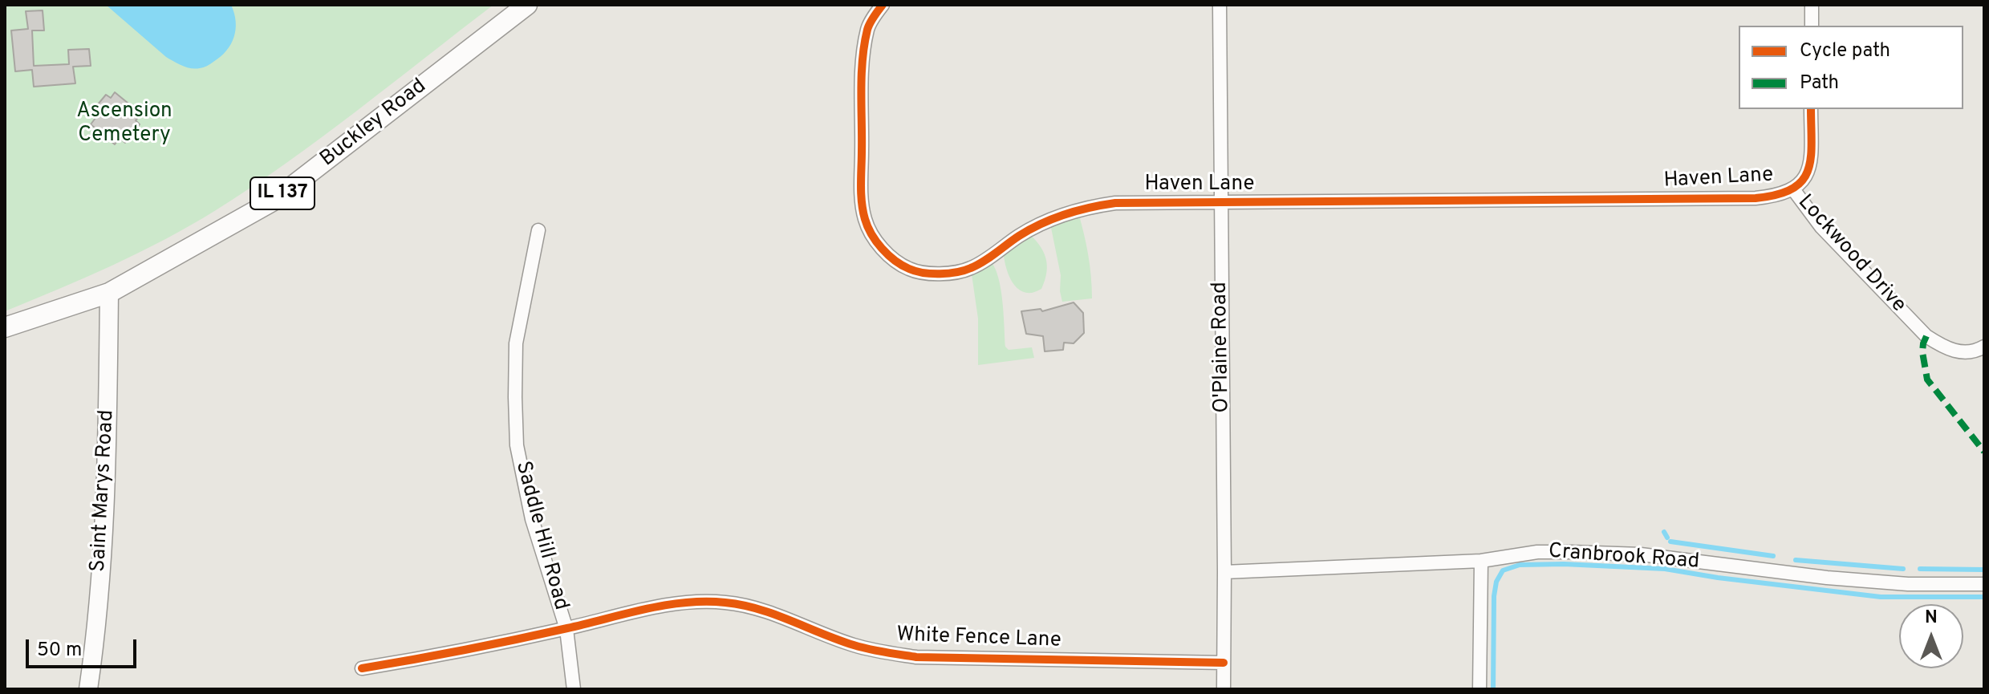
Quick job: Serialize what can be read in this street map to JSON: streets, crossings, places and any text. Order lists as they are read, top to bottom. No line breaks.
{"streets":{"main road":["Buckley Road","IL 137","Saint Marys Road"],"street":["Haven Lane","Lockwood Drive","O'Plaine Road","Saddle Hill Road","Cranbrook Road","White Fence Lane"]},"crossings":[["Buckley Road","Saint Marys Road"],["Haven Lane","Lockwood Drive"],["Haven Lane","O'Plaine Road"],["O'Plaine Road","Cranbrook Road"],["O'Plaine Road","White Fence Lane"],["Saddle Hill Road","White Fence Lane"]],"parks":["Ascension Cemetery"],"legend":["Cycle path","Path"],"scale_bar":"50 m","north":"top"}
